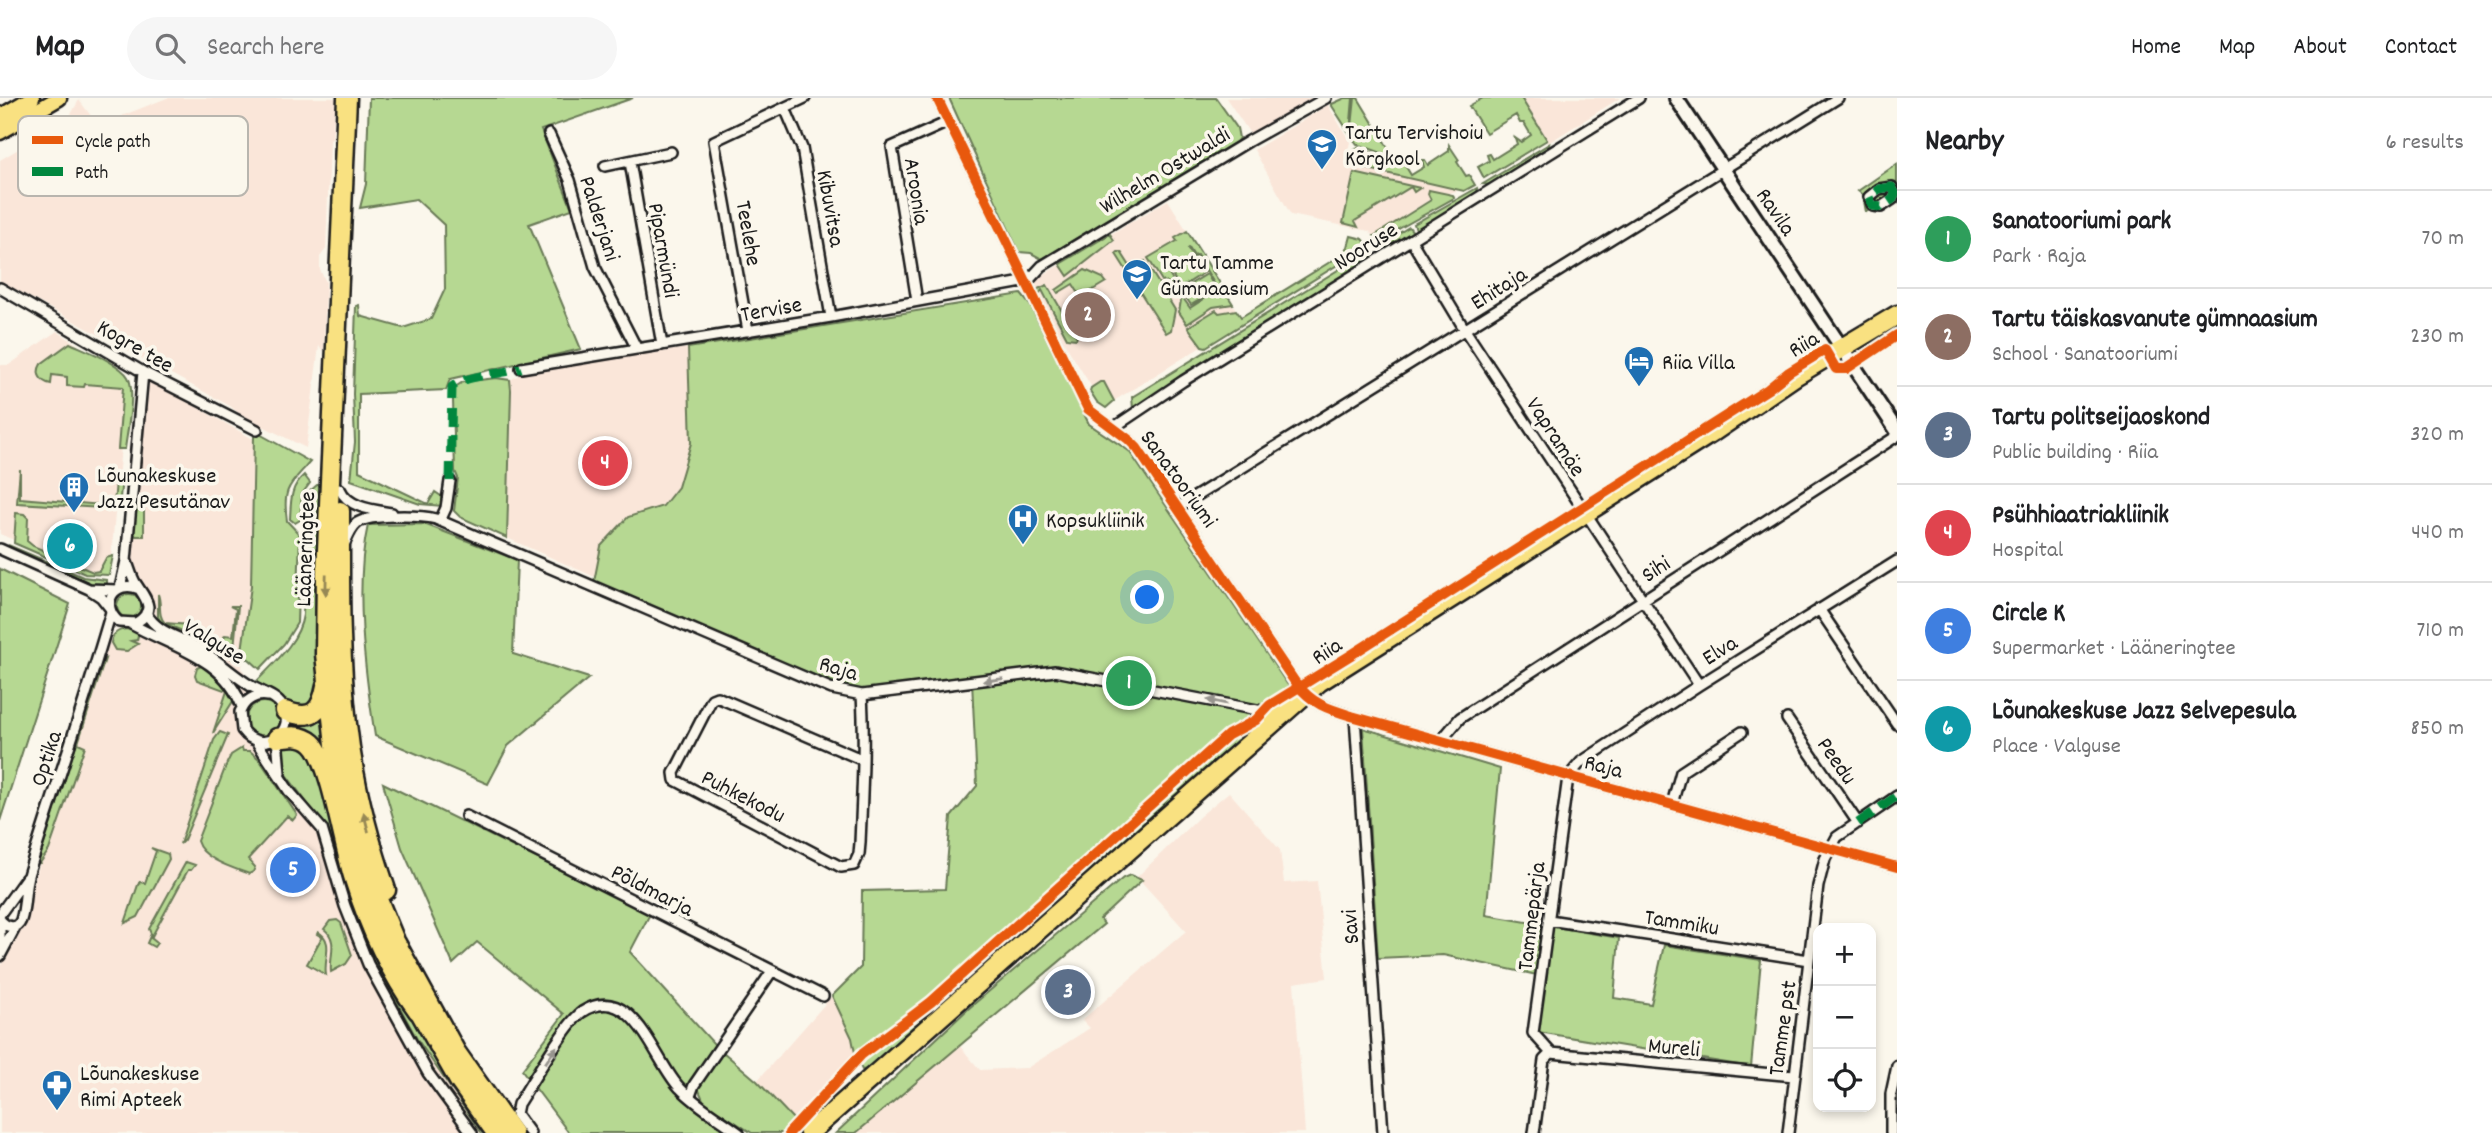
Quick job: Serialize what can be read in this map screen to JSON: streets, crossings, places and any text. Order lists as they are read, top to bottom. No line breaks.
{"streets":{"highway":["Riia","Lääneringtee"],"street":["Wilhelm Ostwaldi","Aroonia","Kibuvitsa","Ravila","Palderjani","Teelehe","Nooruse","Piparmündi","Ehitaja","Tervise","Kogre tee","Vapramäe","Sanatooriumi","Sihi","Valguse","Elva","Raja","Optika","Peedu","Puhkekodu","Põldmarja","Tammepärja","Tammiku","Savi","Tamme pst","Mureli"]},"crossings":[["Wilhelm Ostwaldi","Tervise"],["Wilhelm Ostwaldi","Sanatooriumi"],["Aroonia","Tervise"],["Aroonia","Sanatooriumi"],["Kibuvitsa","Teelehe"],["Kibuvitsa","Tervise"],["Ravila","Ehitaja"],["Ravila","Riia"],["Ravila","Sihi"],["Palderjani","Tervise"],["Teelehe","Tervise"],["Nooruse","Vapramäe"],["Nooruse","Sanatooriumi"],["Piparmündi","Tervise"],["Ehitaja","Vapramäe"],["Ehitaja","Sanatooriumi"],["Tervise","Sanatooriumi"],["Riia","Vapramäe"],["Riia","Sanatooriumi"],["Riia","Raja"],["Vapramäe","Sihi"],["Vapramäe","Elva"],["Sanatooriumi","Raja"],["Lääneringtee","Raja"],["Sihi","Raja"],["Valguse","Optika"],["Elva","Raja"],["Elva","Tammepärja"],["Raja","Puhkekodu"],["Raja","Tammepärja"],["Raja","Savi"],["Raja","Tamme pst"],["Tammepärja","Tammiku"],["Tammepärja","Mureli"],["Tammiku","Tamme pst"],["Tamme pst","Mureli"]],"places":{"school or university":["Tartu Tervishoiu Kõrgkool","Tartu Tamme Gümnaasium"],"hotel":["Riia Villa"],"building":["Lõunakeskuse Jazz Pesutänav"],"hospital":["Kopsukliinik"],"pharmacy":["Lõunakeskuse Rimi Apteek"]},"legend":["Cycle path","Path"],"page":{"header":"Map","search":"Search here","nav":["Home","Map","About","Contact"],"heading":["Nearby","6 results"],"list":[{"mark":"1","name":"Sanatooriumi park","note":"Park · Raja","value":"70 m"},{"mark":"2","name":"Tartu täiskasvanute gümnaasium","note":"School · Sanatooriumi","value":"230 m"},{"mark":"3","name":"Tartu politseijaoskond","note":"Public building · Riia","value":"320 m"},{"mark":"4","name":"Psühhiaatriakliinik","note":"Hospital","value":"440 m"},{"mark":"5","name":"Circle K","note":"Supermarket · Lääneringtee","value":"710 m"},{"mark":"6","name":"Lõunakeskuse Jazz Selvepesula","note":"Place · Valguse","value":"850 m"}],"pins":["2","4","6","1","5","3"],"map_buttons":["+","−"]}}
